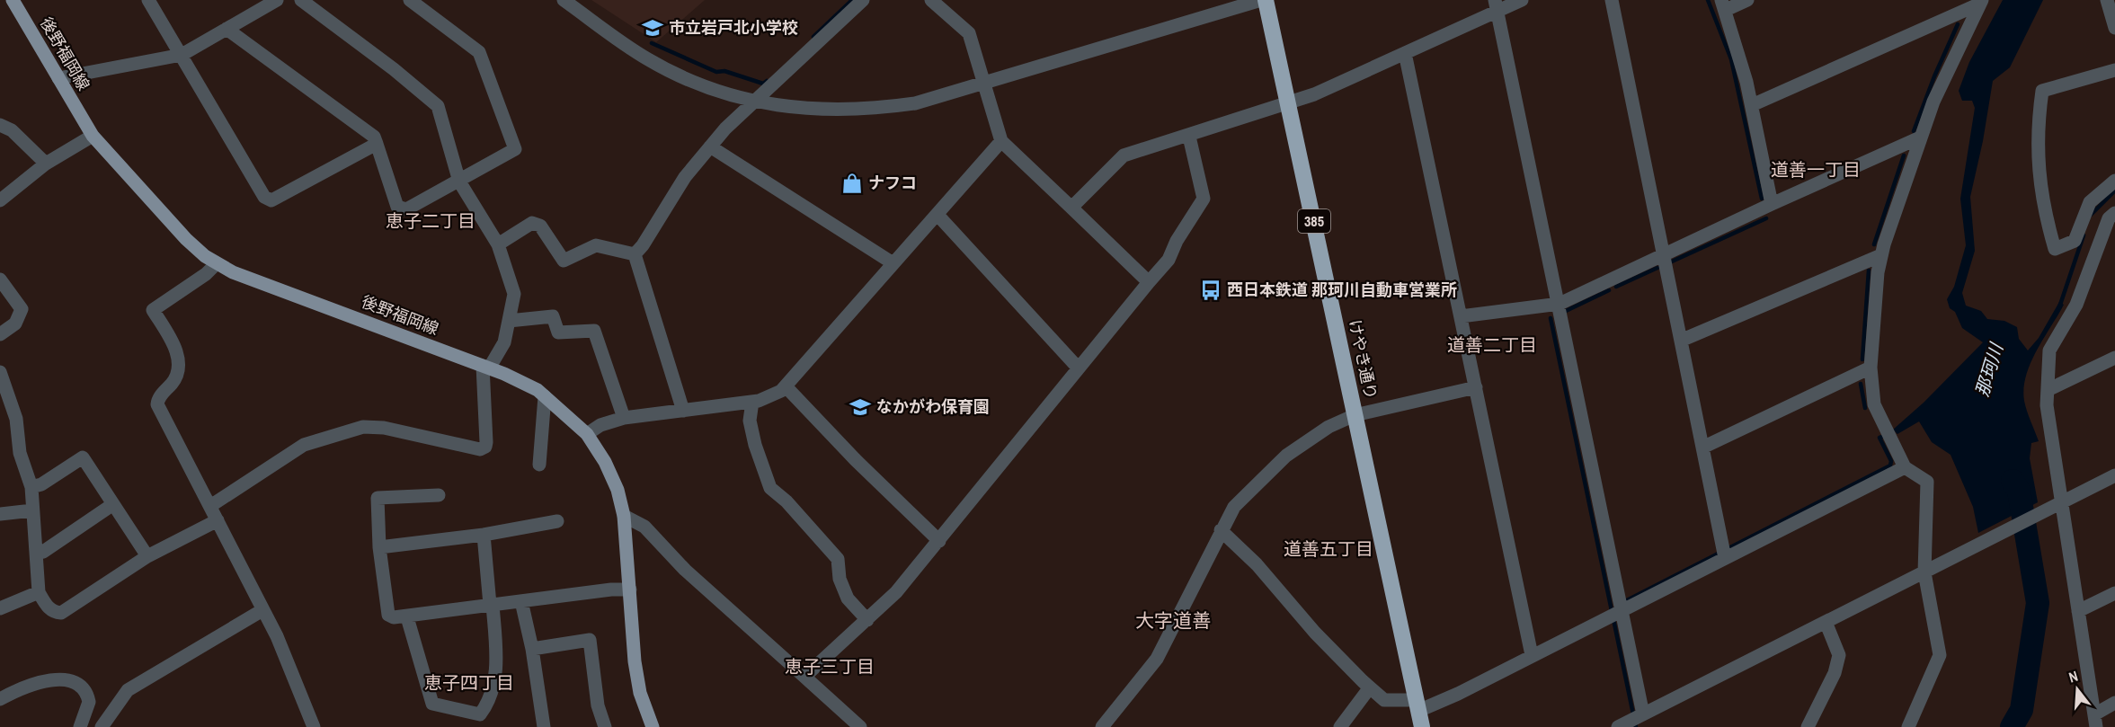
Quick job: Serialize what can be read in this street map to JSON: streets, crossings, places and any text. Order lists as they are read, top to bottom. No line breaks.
{"streets":{"highway":["385","けやき通り"],"main road":["後野福岡線"]},"districts":["道善一丁目","恵子二丁目","道善二丁目","道善五丁目","大字道善","恵子三丁目","恵子四丁目"],"water":["那珂川"],"places":{"school or university":["市立岩戸北小学校","なかがわ保育園"],"shop":["ナフコ"],"bus stop":["西日本鉄道 那珂川自動車営業所"]},"north":"top"}
